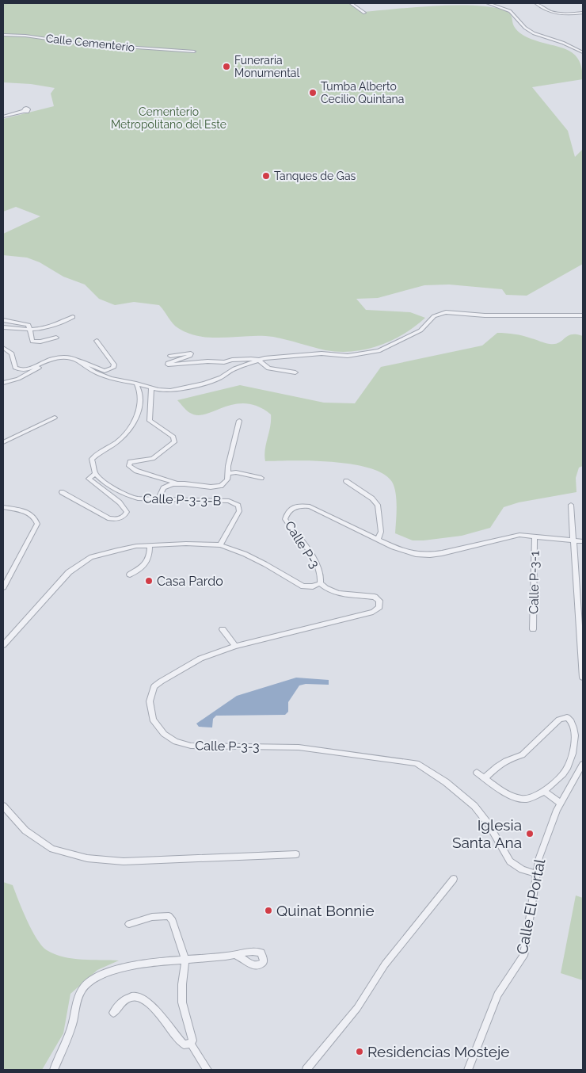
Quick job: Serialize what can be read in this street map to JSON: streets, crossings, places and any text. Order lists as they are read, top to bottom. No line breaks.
{"streets":{"street":["Calle Cementerio","Calle P-3-3-B","Calle P-3","Calle P-3-1","Calle P-3-3","Calle El Portal"]},"crossings":[["Calle P-3-3-B","Calle P-3"],["Calle P-3","Calle P-3-1"],["Calle P-3","Calle P-3-3"],["Calle P-3-3","Calle El Portal"]],"parks":["Cementerio Metropolitano del Este"],"places":["Funeraria Monumental","Tumba Alberto Cecilio Quintana","Tanques de Gas","Casa Pardo","Iglesia Santa Ana","Quinat Bonnie","Residencias Mosteje"]}
